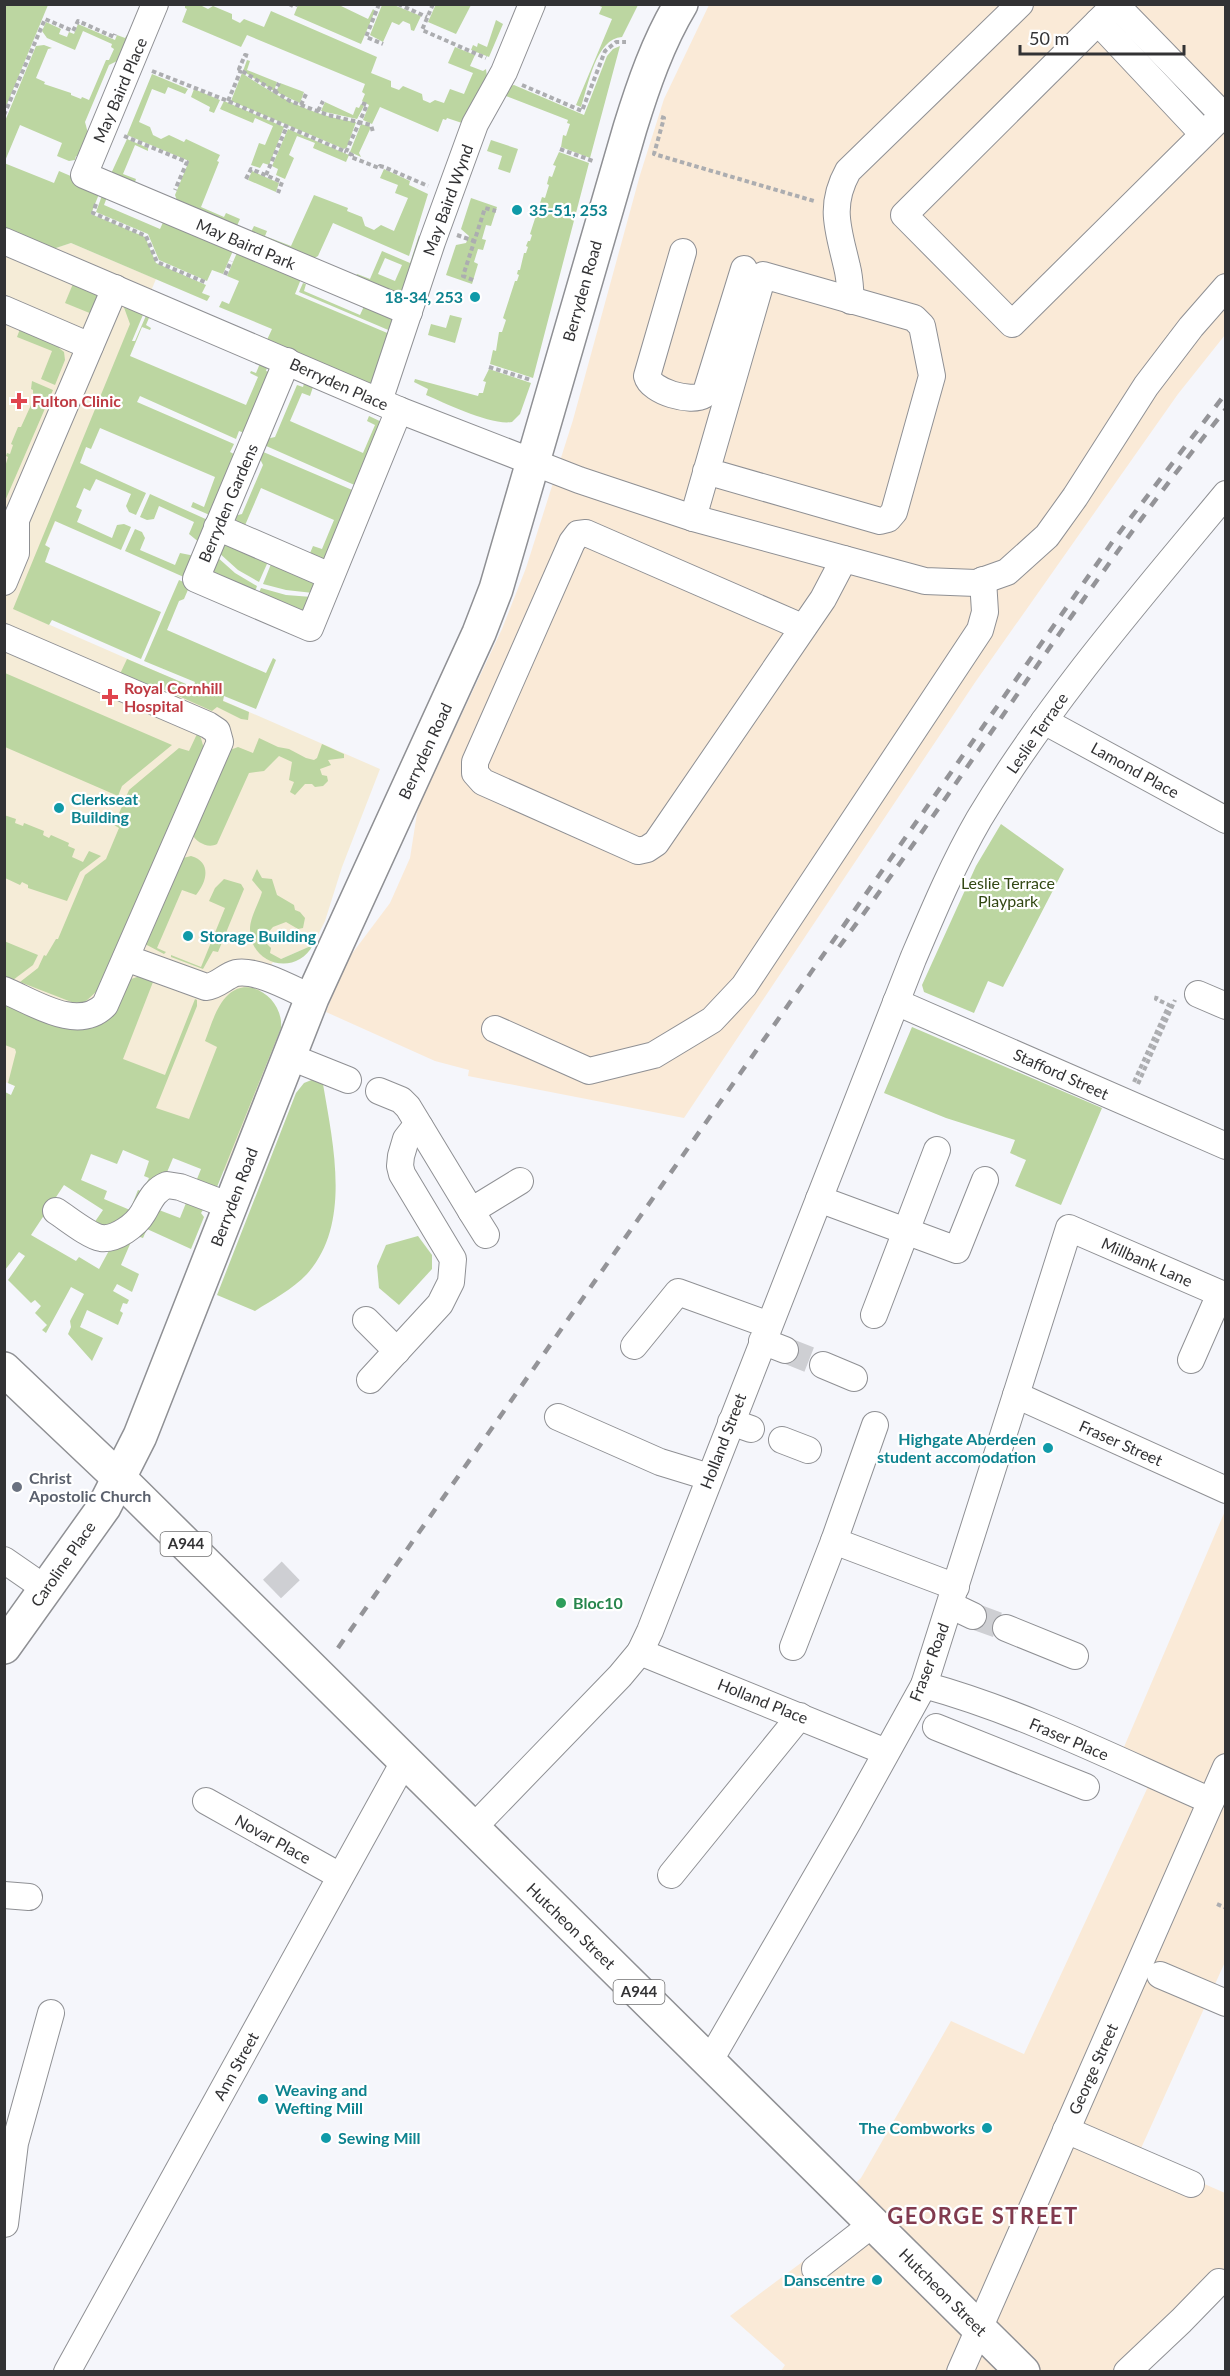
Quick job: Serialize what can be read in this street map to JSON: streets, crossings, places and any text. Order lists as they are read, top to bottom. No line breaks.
{"streets":{"main road":["Berryden Road","A944","Caroline Place","Hutcheon Street"],"street":["May Baird Place","May Baird Wynd","May Baird Park","Berryden Place","Berryden Gardens","Leslie Terrace","Lamond Place","Stafford Street","Millbank Lane","Holland Street","Fraser Street","Fraser Road","Holland Place","Fraser Place","Novar Place","Ann Street","George Street"]},"crossings":[["May Baird Place","May Baird Park"],["May Baird Wynd","May Baird Park"],["May Baird Wynd","Berryden Place"],["May Baird Wynd","Berryden Gardens"],["Berryden Road","Berryden Place"],["Berryden Road","A944"],["Berryden Road","Caroline Place"],["Berryden Road","Hutcheon Street"],["Berryden Place","Berryden Gardens"],["Leslie Terrace","Lamond Place"],["Leslie Terrace","Stafford Street"],["Leslie Terrace","Holland Street"],["Stafford Street","Holland Street"],["Millbank Lane","Fraser Road"],["Holland Street","Holland Place"],["Holland Street","Hutcheon Street"],["Fraser Street","Fraser Road"],["A944","Caroline Place"],["A944","Hutcheon Street"],["Caroline Place","Hutcheon Street"],["Fraser Road","Holland Place"],["Fraser Road","Fraser Place"],["Fraser Road","Hutcheon Street"],["Fraser Place","George Street"],["Novar Place","Ann Street"],["Hutcheon Street","Ann Street"],["Hutcheon Street","George Street"]],"districts":["GEORGE STREET"],"parks":["Leslie Terrace Playpark"],"places":{"other":["35-51, 253","18-34, 253","Clerkseat Building","Storage Building","Highgate Aberdeen student accomodation","Christ Apostolic Church","Bloc10","Weaving and Wefting Mill","The Combworks","Sewing Mill","Danscentre"],"health":["Fulton Clinic","Royal Cornhill Hospital"]},"scale_bar":"50 m"}
